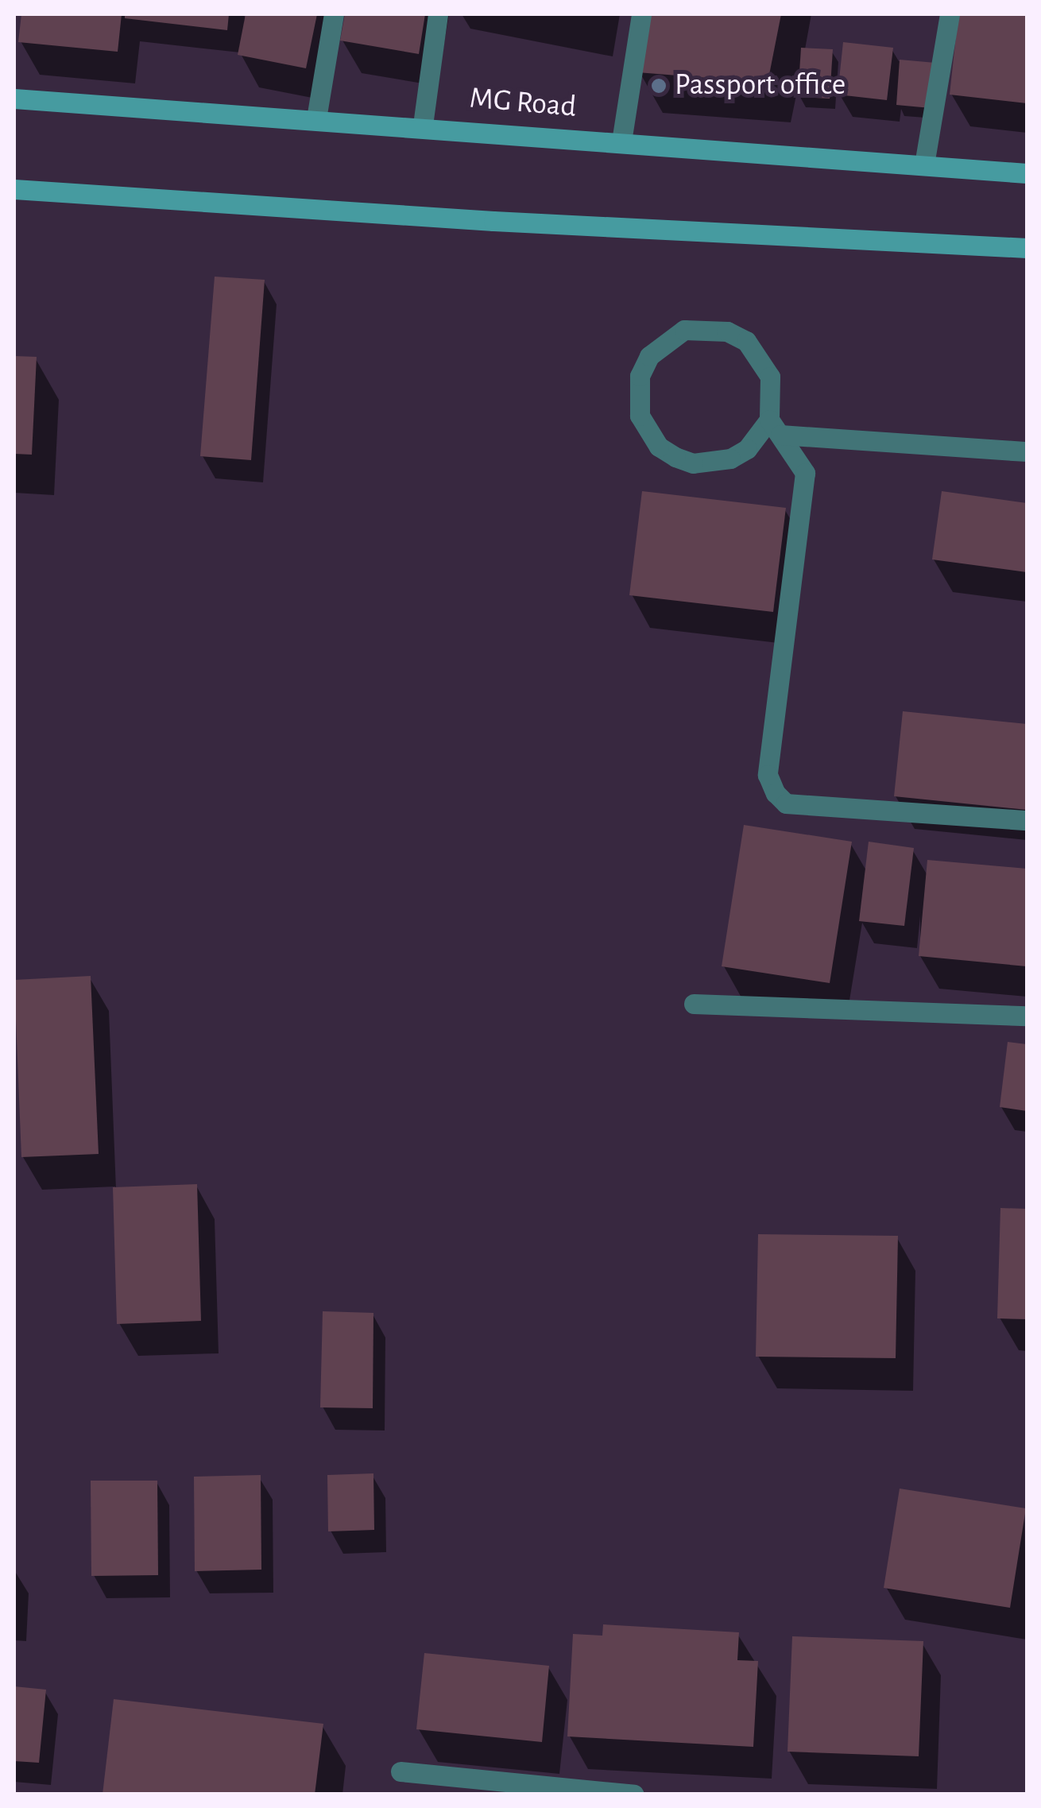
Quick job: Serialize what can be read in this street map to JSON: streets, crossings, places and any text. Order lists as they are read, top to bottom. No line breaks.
{"streets":{"main road":["MG Road"]},"places":["Passport office"]}
